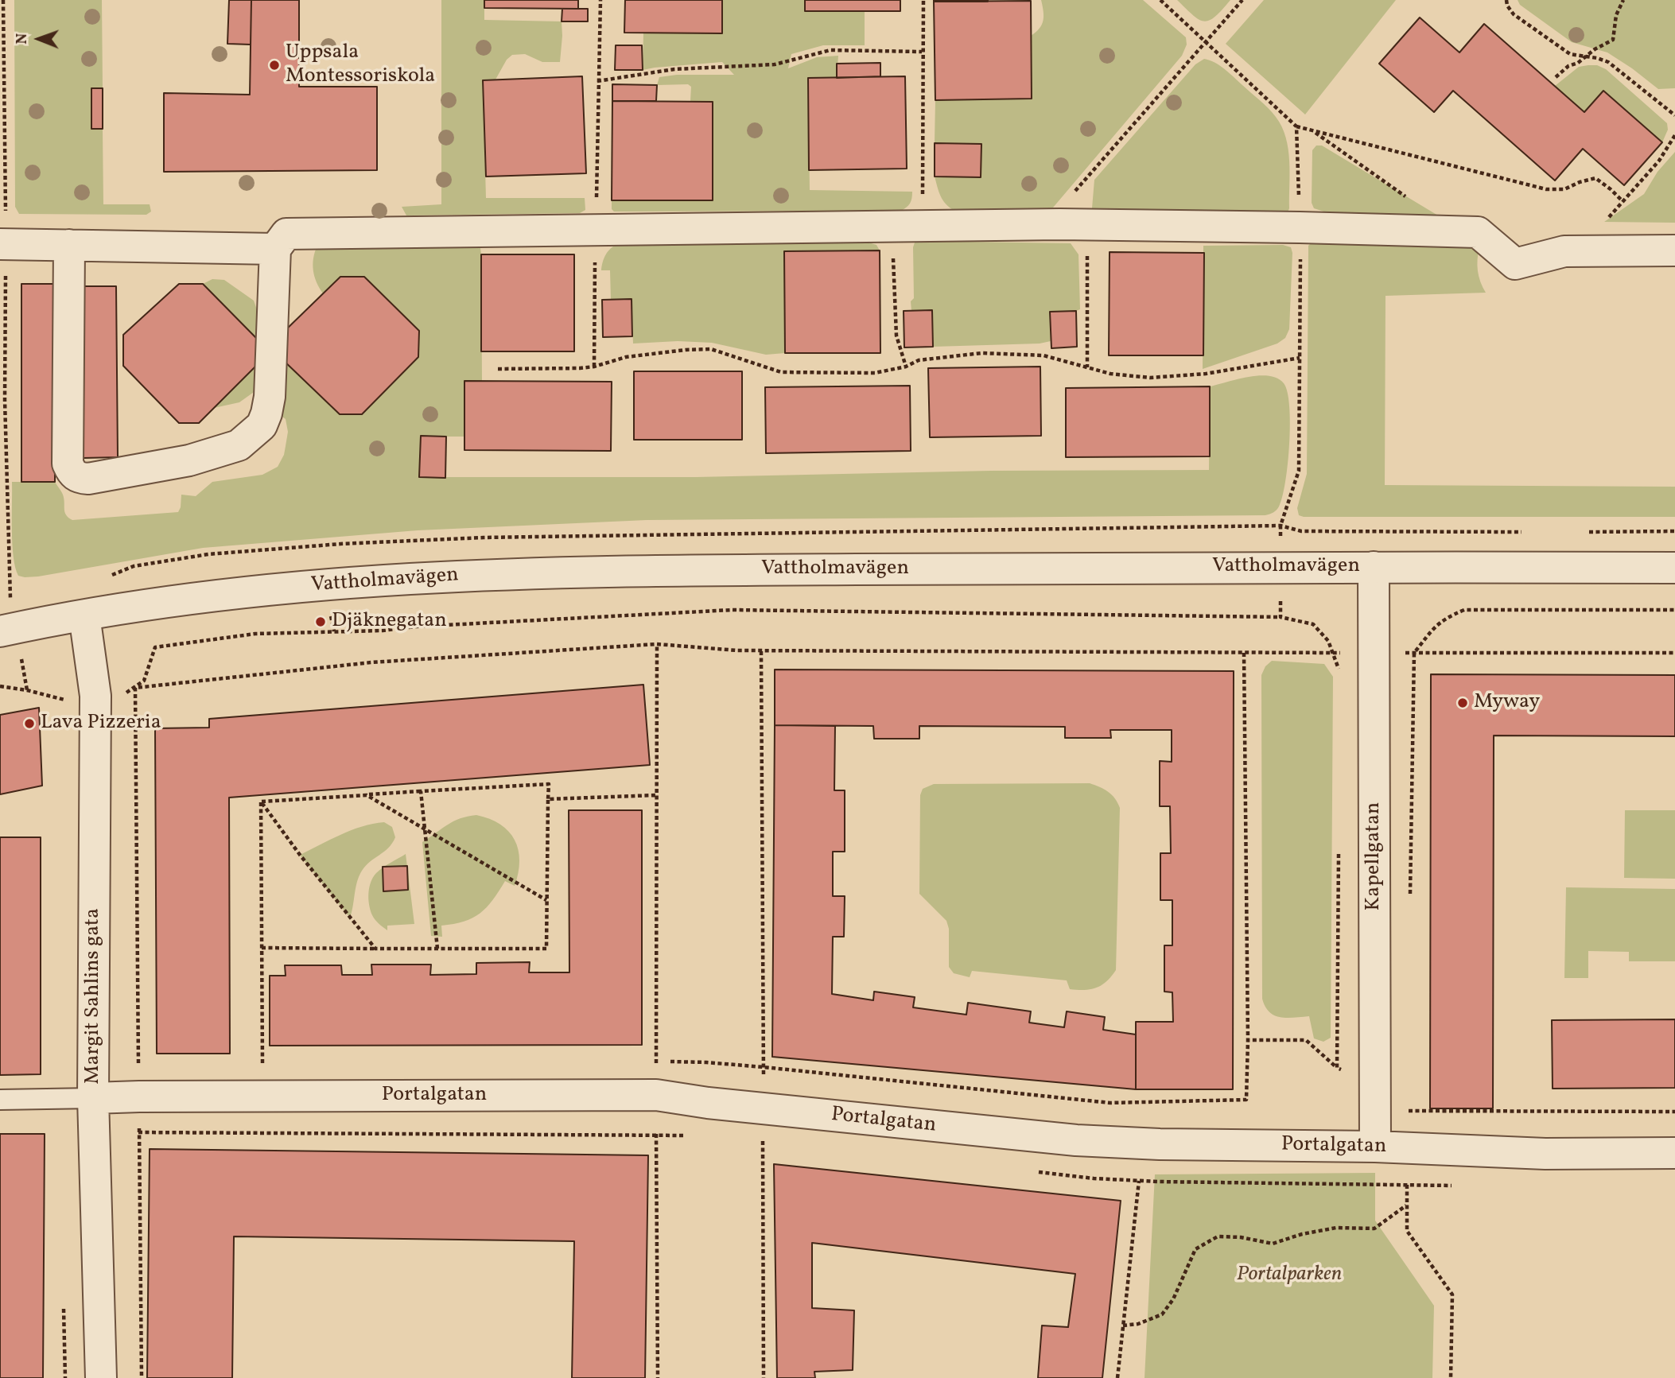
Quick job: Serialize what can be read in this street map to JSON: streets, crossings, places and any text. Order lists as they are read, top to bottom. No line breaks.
{"streets":{"street":["Vattholmavägen","Kapellgatan","Margit Sahlins gata","Portalgatan"]},"crossings":[["Vattholmavägen","Kapellgatan"],["Vattholmavägen","Margit Sahlins gata"],["Kapellgatan","Portalgatan"],["Margit Sahlins gata","Portalgatan"]],"parks":["Portalparken"],"places":["Uppsala Montessoriskola","Djäknegatan","Myway","Lava Pizzeria"],"north":"left"}
